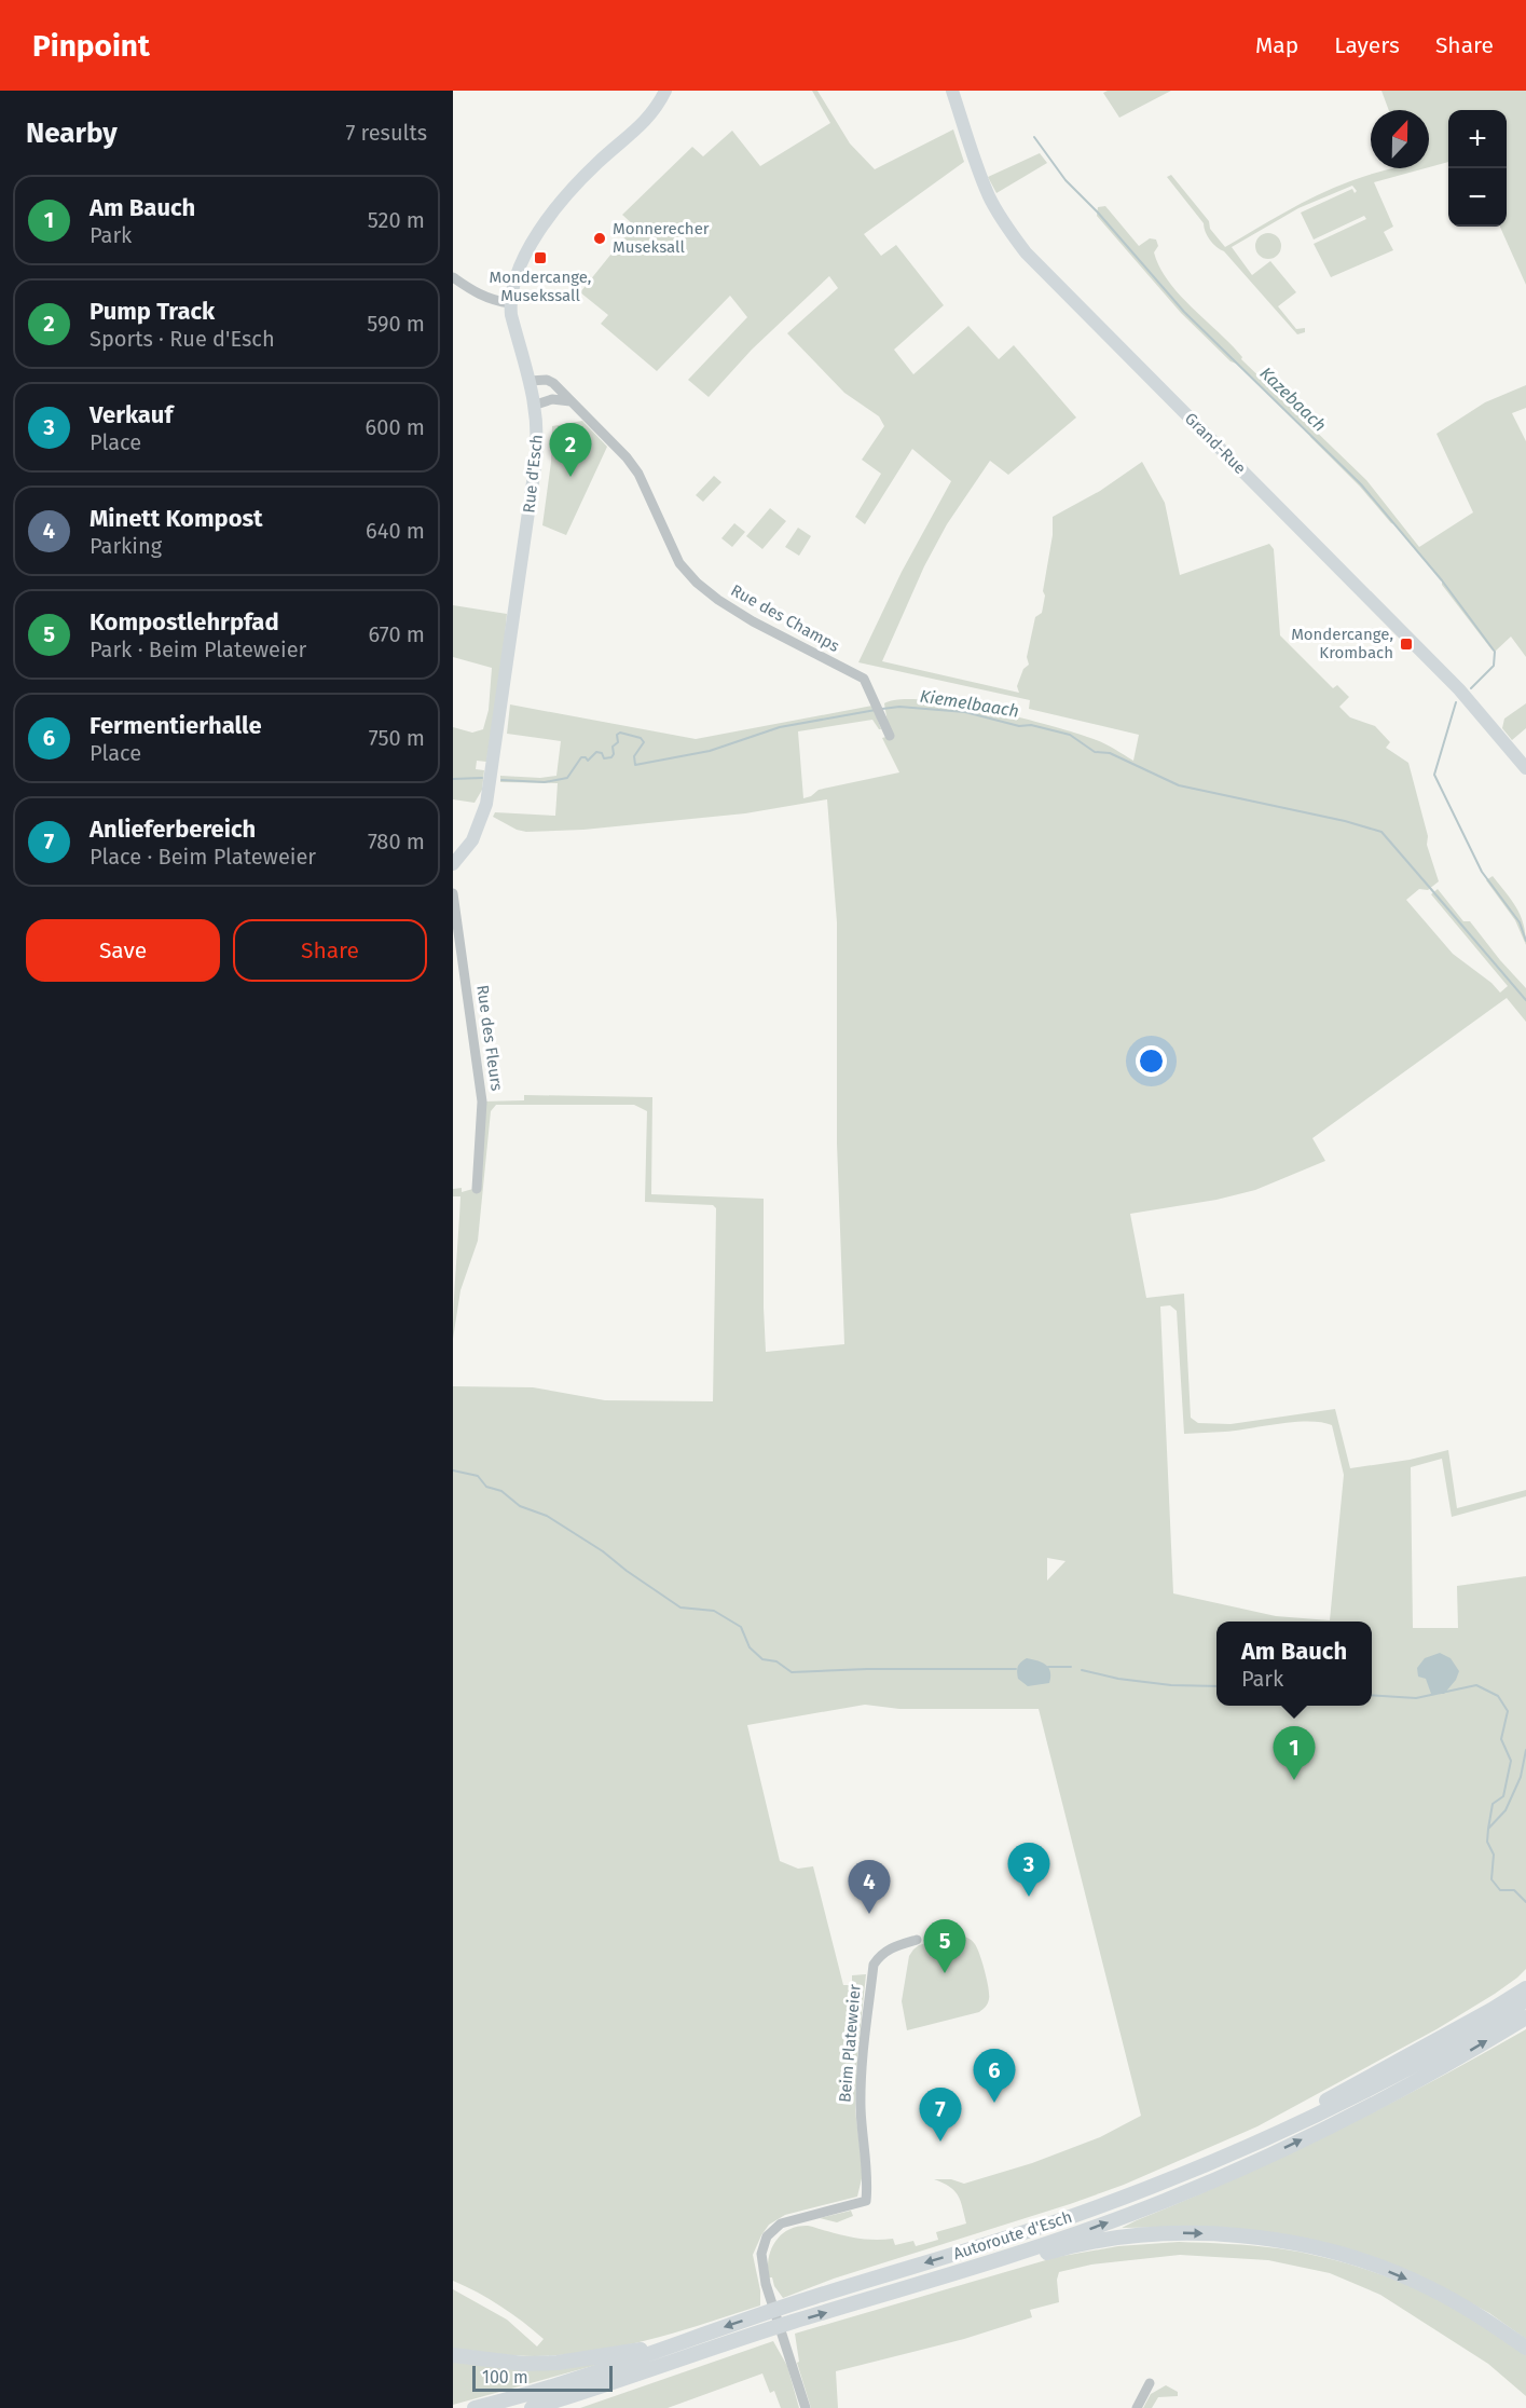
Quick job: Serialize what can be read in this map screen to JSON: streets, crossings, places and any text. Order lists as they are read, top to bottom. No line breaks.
{"streets":{"highway":["Autoroute d'Esch"],"main road":["Grand-Rue","Rue d'Esch"],"street":["Rue des Champs","Rue des Fleurs","Beim Plateweier"]},"crossings":[["Rue d'Esch","Rue des Champs"]],"water":["Kazebaach","Kiemelbaach"],"places":{"other":["Monnerecher Museksall"],"transit":["Mondercange, Musekssall","Mondercange, Krombach"]},"scale_bar":"100 m","north":"top","page":{"header":"Pinpoint","nav":["Map","Layers","Share"],"heading":["Nearby","7 results"],"map_buttons":["+","−"],"list":[{"mark":"1","name":"Am Bauch","note":"Park","value":"520 m"},{"mark":"2","name":"Pump Track","note":"Sports · Rue d'Esch","value":"590 m"},{"mark":"3","name":"Verkauf","note":"Place","value":"600 m"},{"mark":"4","name":"Minett Kompost","note":"Parking","value":"640 m"},{"mark":"5","name":"Kompostlehrpfad","note":"Park · Beim Plateweier","value":"670 m"},{"mark":"6","name":"Fermentierhalle","note":"Place","value":"750 m"},{"mark":"7","name":"Anlieferbereich","note":"Place · Beim Plateweier","value":"780 m"}],"pins":["2","1","3","4","5","6","7"],"buttons":["Save","Share"],"popup":["Am Bauch","Park"],"scale":"100 m"}}
